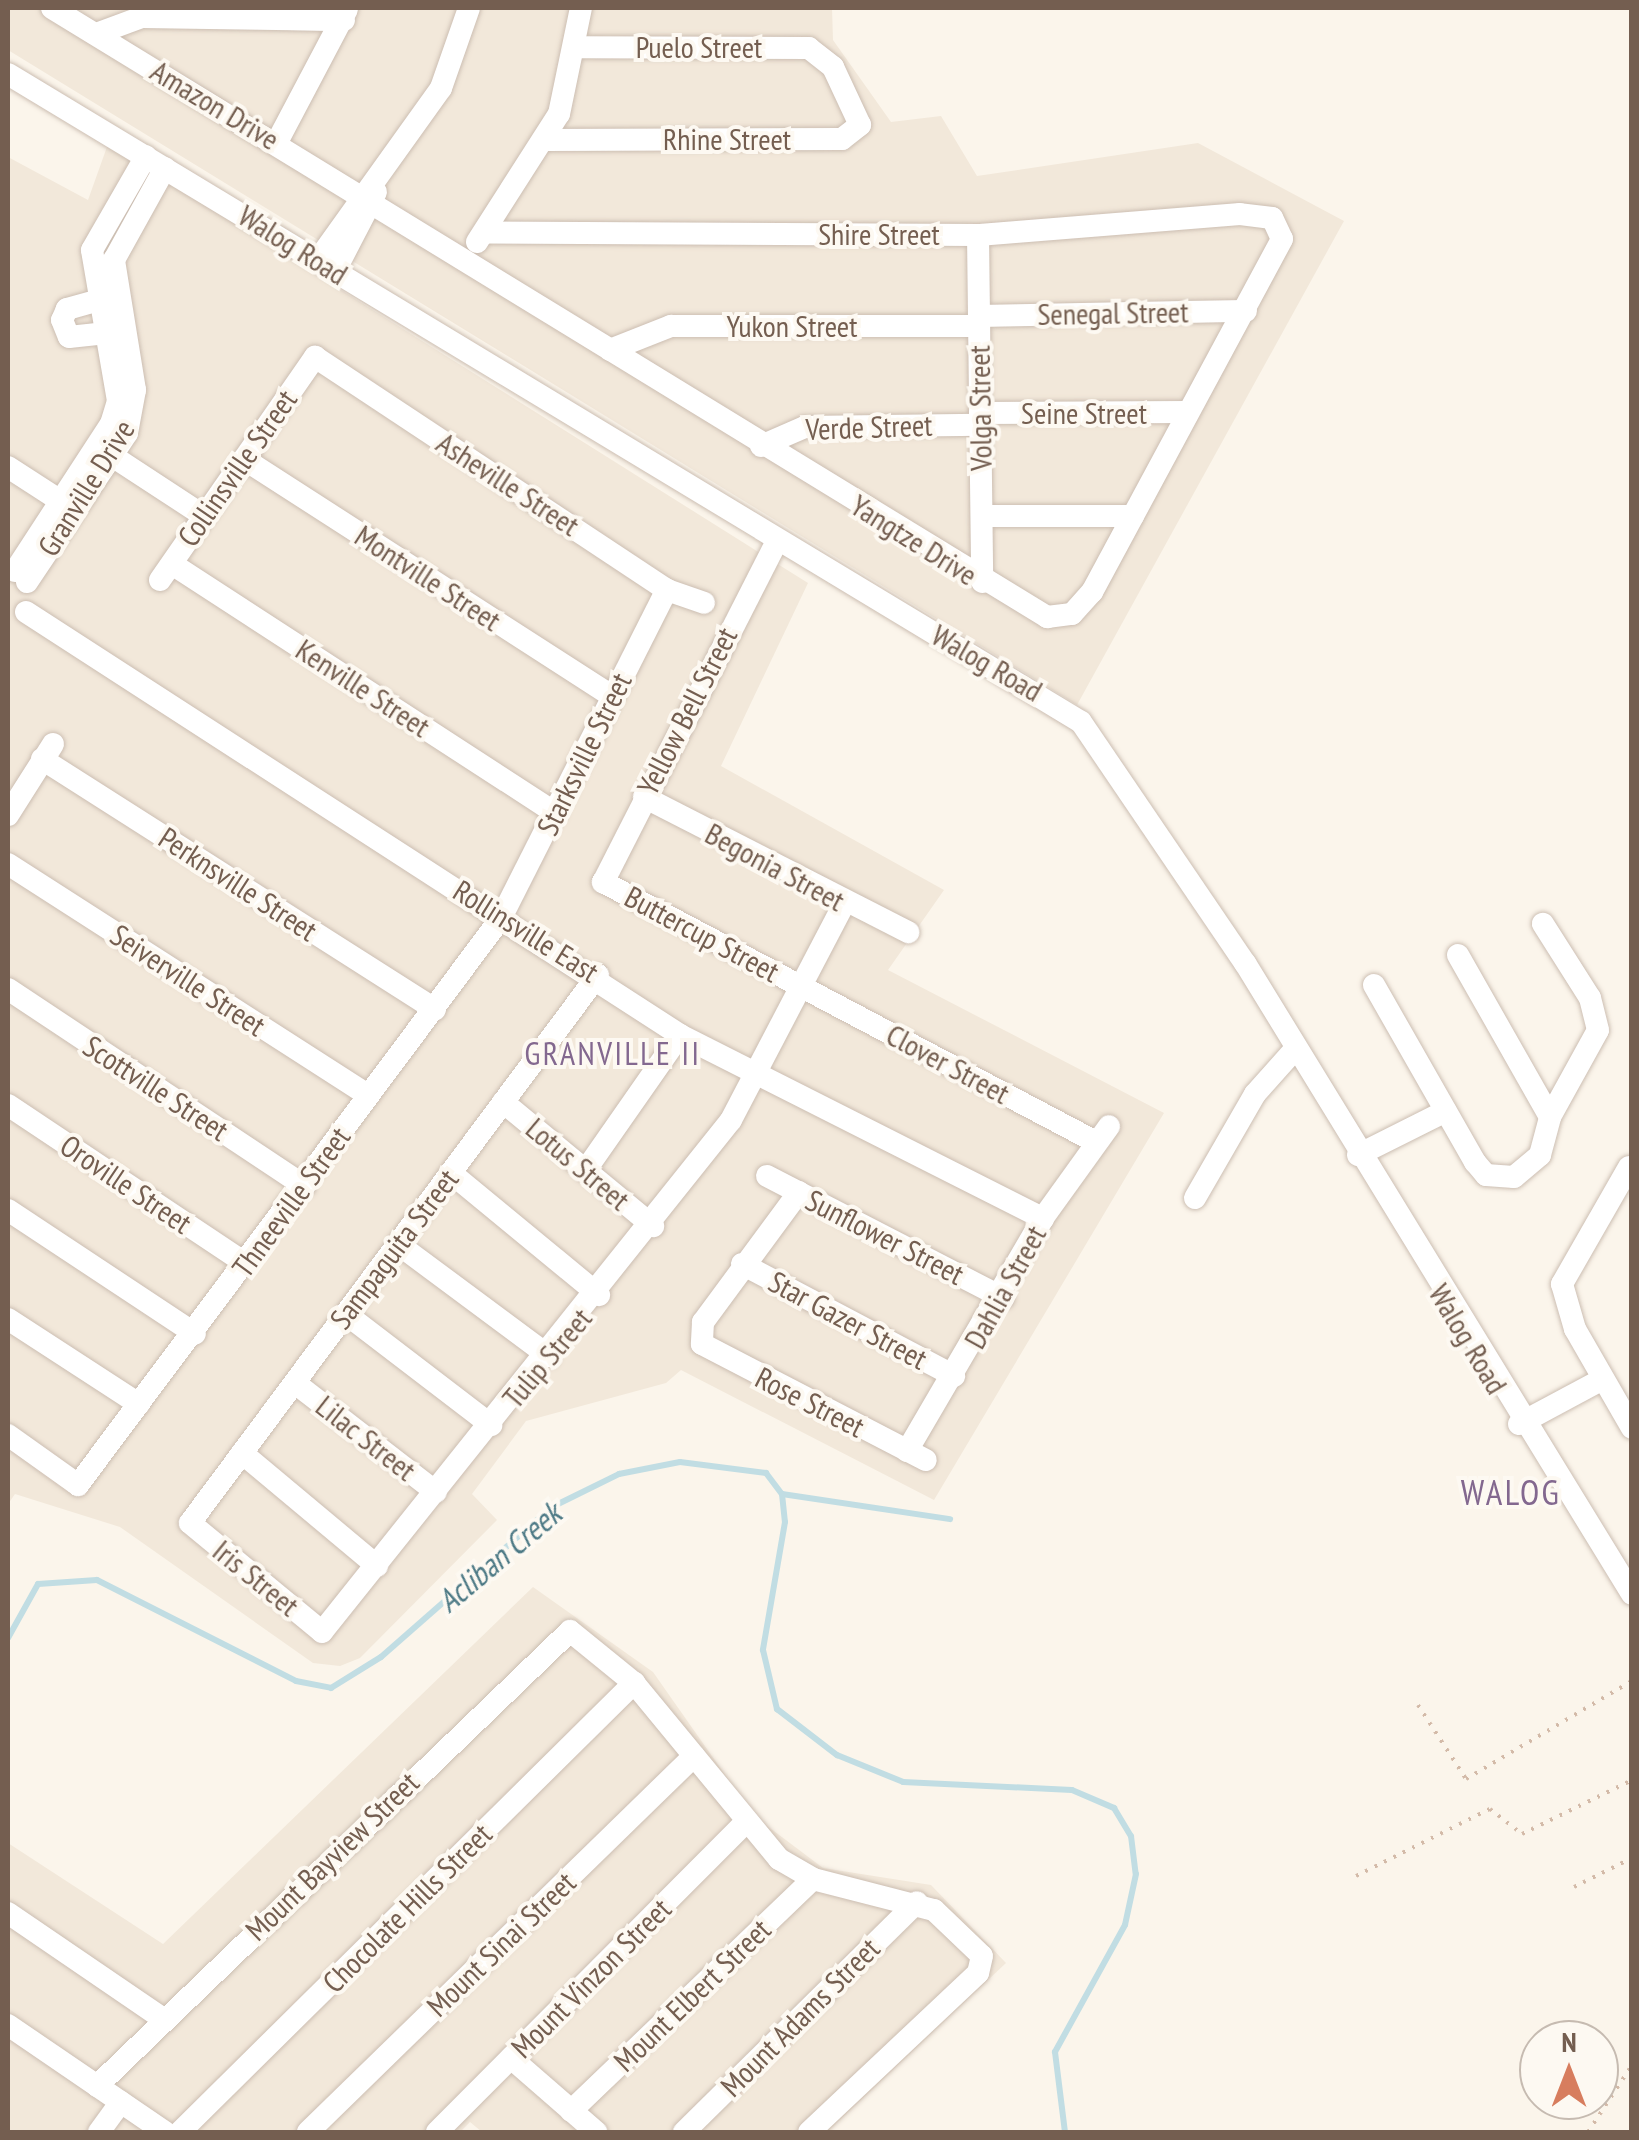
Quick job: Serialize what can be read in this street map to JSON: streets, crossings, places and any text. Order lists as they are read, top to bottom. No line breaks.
{"streets":{"street":["Puelo Street","Amazon Drive","Rhine Street","Shire Street","Walog Road","Senegal Street","Yukon Street","Volga Street","Seine Street","Verde Street","Collinsville Street","Asheville Street","Granville Drive","Yangtze Drive","Montville Street","Kenville Street","Yellow Bell Street","Starksville Street","Begonia Street","Perknsville Street","Rollinsville East","Buttercup Street","Seiverville Street","Clover Street","Scottville Street","Lotus Street","Oroville Street","Thneeville Street","Sunflower Street","Sampaguita Street","Dahlia Street","Star Gazer Street","Tulip Street","Rose Street","Lilac Street","Iris Street","Mount Bayview Street","Chocolate Hills Street","Mount Sinai Street","Mount Vinzon Street","Mount Elbert Street","Mount Adams Street"]},"crossings":[["Puelo Street","Rhine Street"],["Amazon Drive","Yangtze Drive"],["Shire Street","Volga Street"],["Shire Street","Yangtze Drive"],["Walog Road","Granville Drive"],["Walog Road","Yellow Bell Street"],["Senegal Street","Yukon Street"],["Senegal Street","Volga Street"],["Senegal Street","Yangtze Drive"],["Yukon Street","Volga Street"],["Yukon Street","Yangtze Drive"],["Volga Street","Seine Street"],["Volga Street","Verde Street"],["Volga Street","Yangtze Drive"],["Seine Street","Verde Street"],["Seine Street","Yangtze Drive"],["Verde Street","Yangtze Drive"],["Collinsville Street","Asheville Street"],["Collinsville Street","Montville Street"],["Collinsville Street","Kenville Street"],["Asheville Street","Starksville Street"],["Montville Street","Starksville Street"],["Kenville Street","Starksville Street"],["Yellow Bell Street","Begonia Street"],["Yellow Bell Street","Buttercup Street"],["Starksville Street","Rollinsville East"],["Starksville Street","Thneeville Street"],["Begonia Street","Tulip Street"],["Perknsville Street","Thneeville Street"],["Rollinsville East","Thneeville Street"],["Rollinsville East","Sampaguita Street"],["Rollinsville East","Dahlia Street"],["Rollinsville East","Tulip Street"],["Buttercup Street","Clover Street"],["Buttercup Street","Tulip Street"],["Seiverville Street","Thneeville Street"],["Clover Street","Dahlia Street"],["Clover Street","Tulip Street"],["Scottville Street","Thneeville Street"],["Lotus Street","Sampaguita Street"],["Lotus Street","Tulip Street"],["Oroville Street","Thneeville Street"],["Sunflower Street","Dahlia Street"],["Sampaguita Street","Lilac Street"],["Sampaguita Street","Iris Street"],["Dahlia Street","Star Gazer Street"],["Dahlia Street","Rose Street"],["Star Gazer Street","Rose Street"],["Tulip Street","Lilac Street"],["Tulip Street","Iris Street"],["Mount Bayview Street","Chocolate Hills Street"]],"districts":["GRANVILLE II","WALOG"],"water":["Acliban Creek"],"north":"top"}
